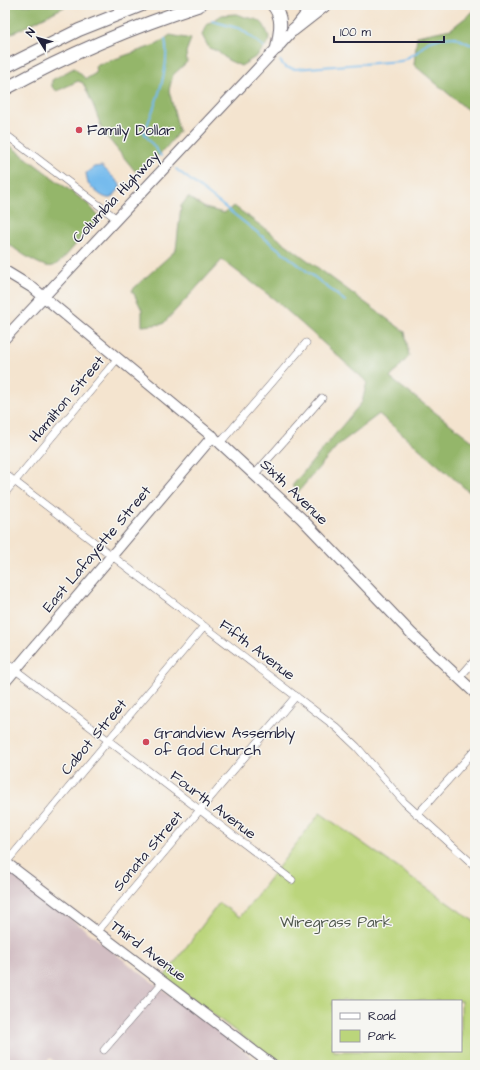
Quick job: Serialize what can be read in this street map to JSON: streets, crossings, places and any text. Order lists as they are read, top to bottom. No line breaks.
{"streets":{"street":["Columbia Highway","Hamilton Street","Sixth Avenue","East Lafayette Street","Fifth Avenue","Cabot Street","Fourth Avenue","Sonata Street","Third Avenue"]},"crossings":[["Columbia Highway","Sixth Avenue"],["Hamilton Street","Sixth Avenue"],["Hamilton Street","Fifth Avenue"],["Sixth Avenue","East Lafayette Street"],["East Lafayette Street","Fifth Avenue"],["East Lafayette Street","Fourth Avenue"],["Fifth Avenue","Cabot Street"],["Fifth Avenue","Sonata Street"],["Cabot Street","Fourth Avenue"],["Cabot Street","Third Avenue"],["Fourth Avenue","Sonata Street"],["Sonata Street","Third Avenue"]],"parks":["Wiregrass Park"],"places":["Family Dollar","Grandview Assembly of God Church"],"legend":["Road","Park"],"scale_bar":"100 m","north":"top left"}
